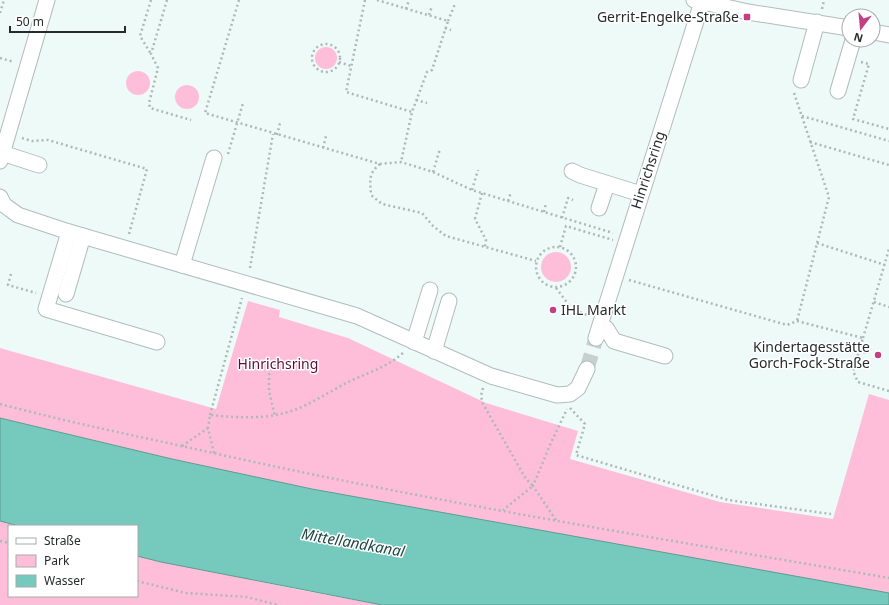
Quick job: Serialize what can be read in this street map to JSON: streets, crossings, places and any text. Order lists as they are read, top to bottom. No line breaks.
{"streets":{"street":["Hinrichsring"]},"water":["Mittellandkanal"],"parks":["Hinrichsring"],"places":{"transit":["Gerrit-Engelke-Straße"],"other":["IHL Markt","Kindertagesstätte Gorch-Fock-Straße"]},"legend":["Straße","Park","Wasser"],"scale_bar":"50 m","north":"bottom"}
